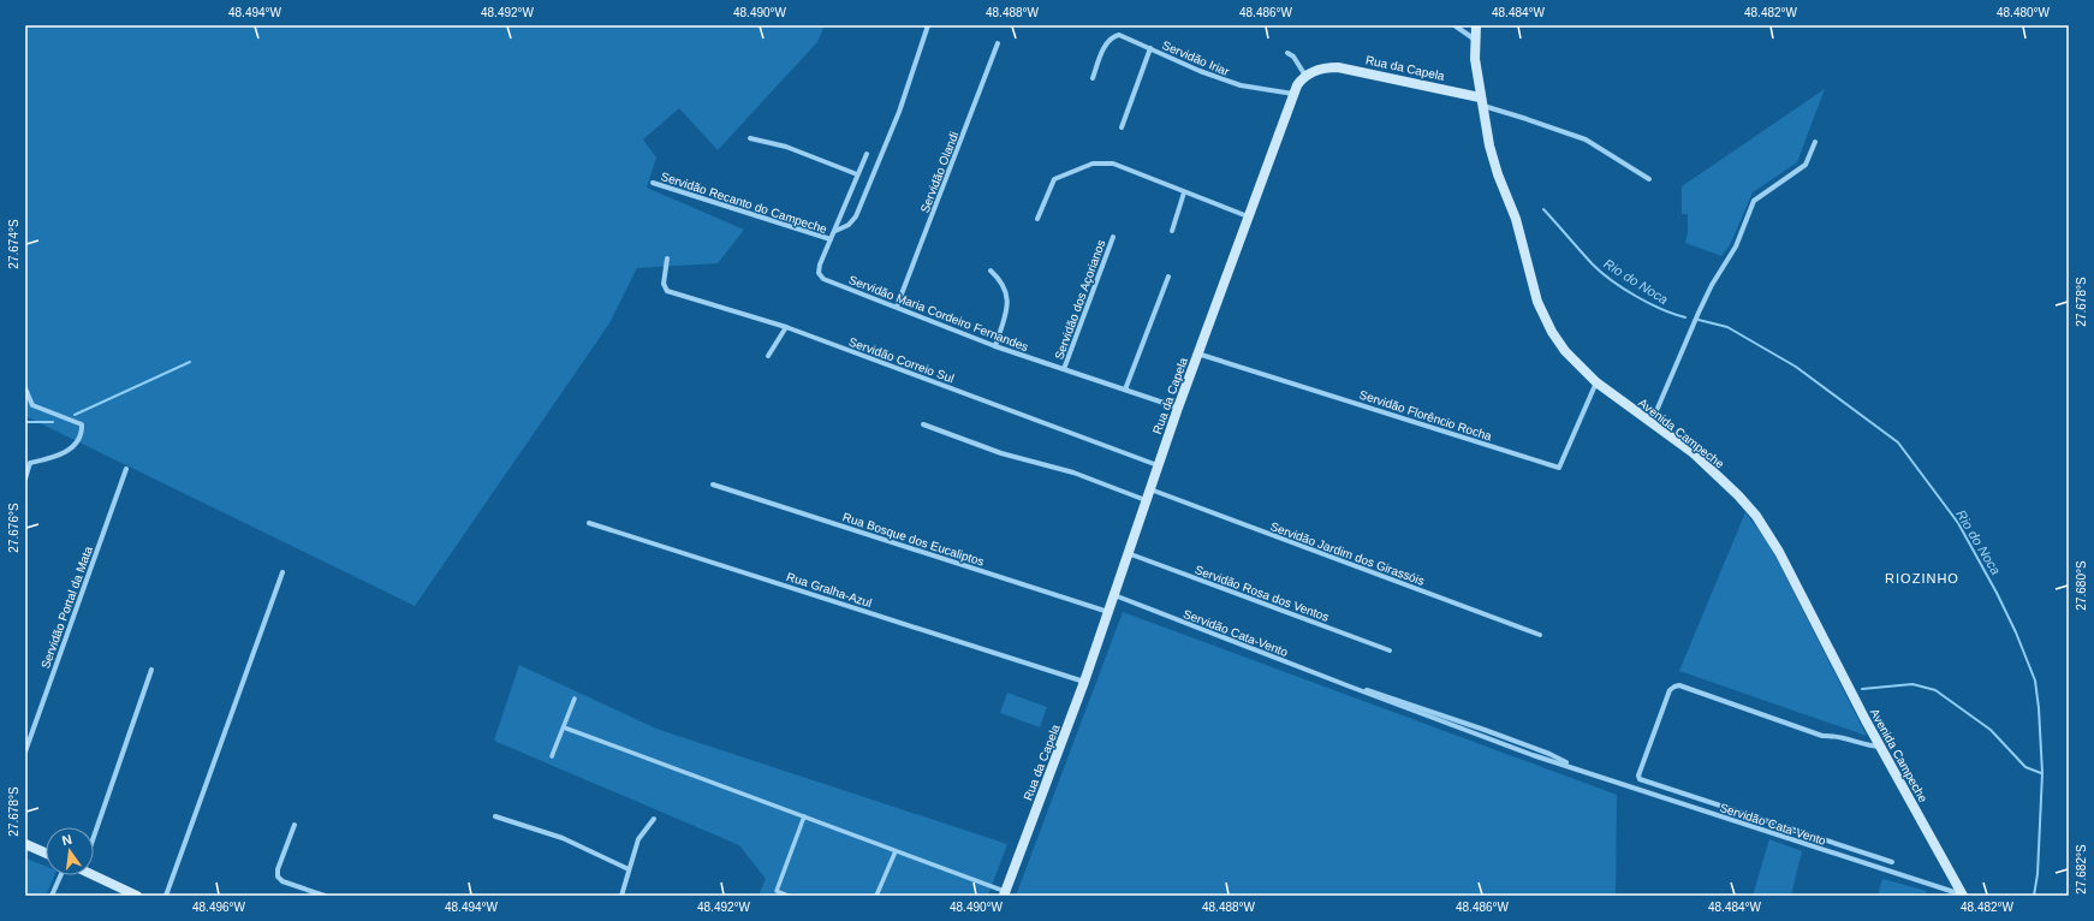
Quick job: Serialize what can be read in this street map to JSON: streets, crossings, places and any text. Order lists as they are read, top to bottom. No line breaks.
{"streets":{"main road":["Rua da Capela","Avenida Campeche"],"street":["Servidão Iriar","Servidão Olandi","Servidão Recanto do Campeche","Servidão dos Açorianos","Servidão Maria Cordeiro Fernandes","Servidão Correio Sul","Servidão Florêncio Rocha","Rua Bosque dos Eucaliptos","Servidão Jardim dos Girassóis","Rua Gralha-Azul","Servidão Rosa dos Ventos","Servidão Portal da Mata","Servidão Cata-Vento"]},"crossings":[["Servidão Iriar","Rua da Capela"],["Rua da Capela","Servidão Maria Cordeiro Fernandes"],["Rua da Capela","Servidão Correio Sul"],["Rua da Capela","Servidão Florêncio Rocha"],["Rua da Capela","Avenida Campeche"],["Rua da Capela","Rua Bosque dos Eucaliptos"],["Rua da Capela","Servidão Jardim dos Girassóis"],["Rua da Capela","Rua Gralha-Azul"],["Rua da Capela","Servidão Rosa dos Ventos"],["Rua da Capela","Servidão Cata-Vento"],["Servidão Olandi","Servidão Maria Cordeiro Fernandes"],["Servidão Recanto do Campeche","Servidão Maria Cordeiro Fernandes"],["Servidão dos Açorianos","Servidão Maria Cordeiro Fernandes"],["Servidão Florêncio Rocha","Avenida Campeche"],["Avenida Campeche","Servidão Cata-Vento"]],"districts":["RIOZINHO"],"water":["Rio do Noca"],"north":"top","coordinates":["48.494°W","48.492°W","48.490°W","48.488°W","48.486°W","48.484°W","48.482°W","48.480°W","27.674°S","27.678°S","27.676°S","27.680°S","27.682°S","48.496°W"]}
